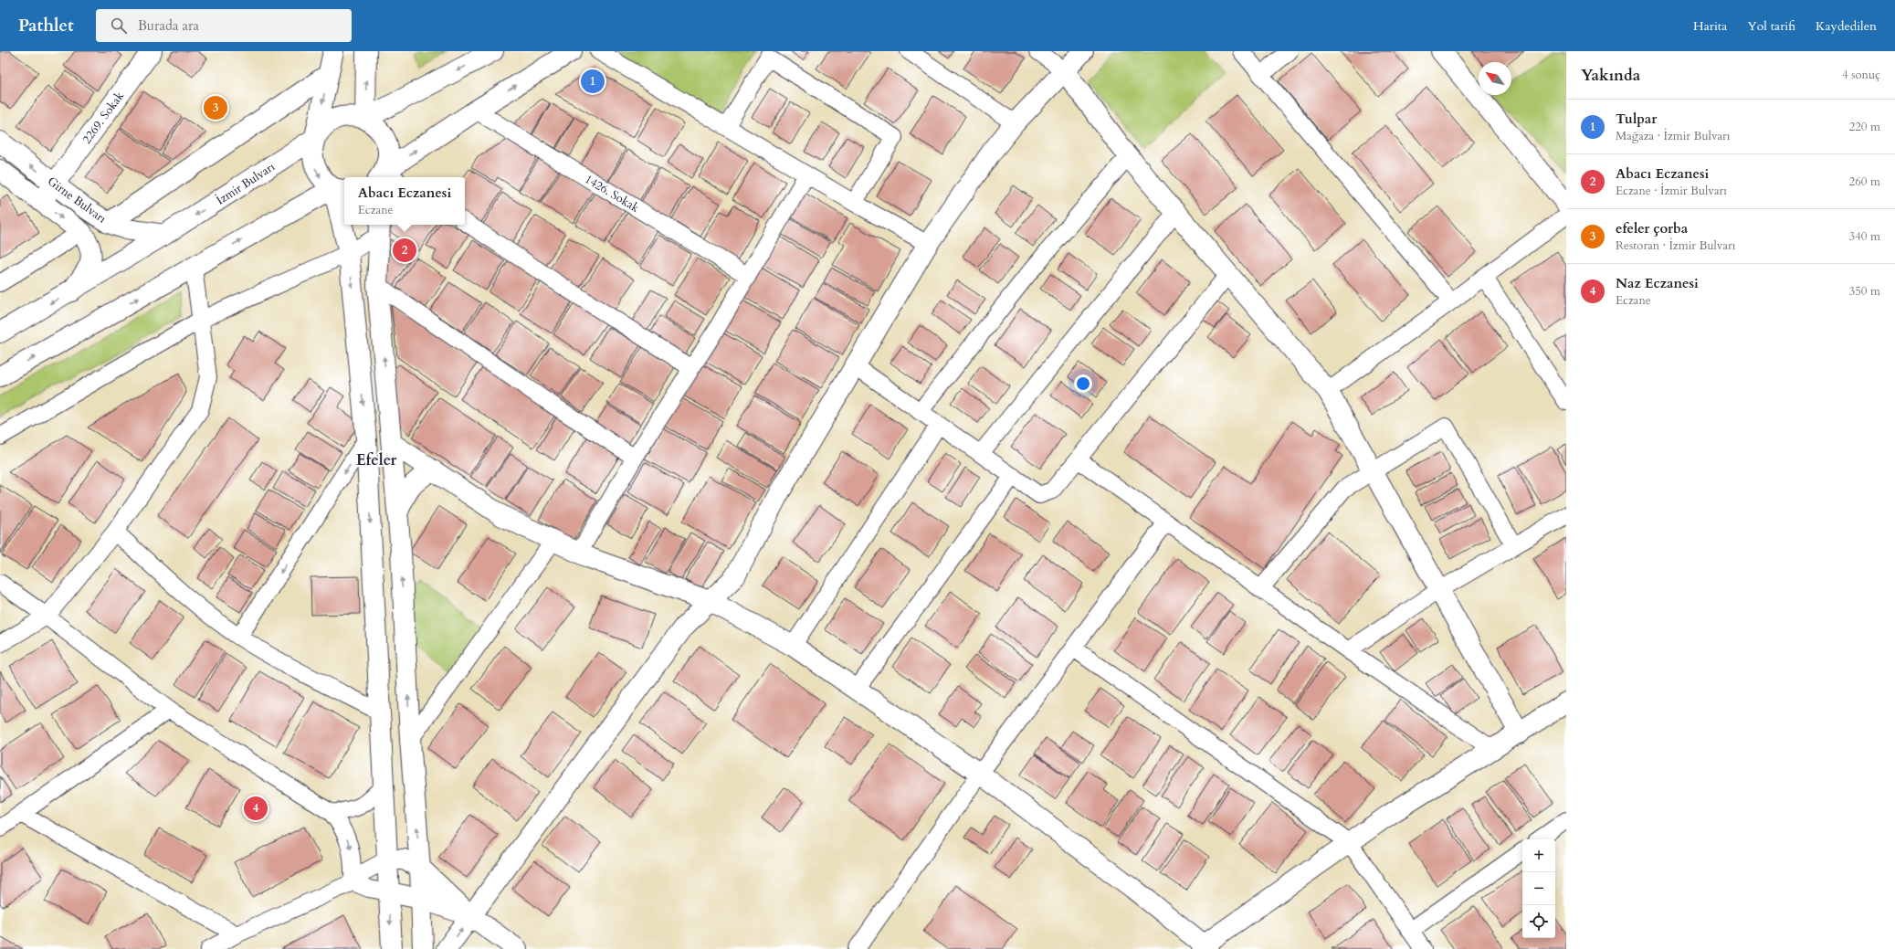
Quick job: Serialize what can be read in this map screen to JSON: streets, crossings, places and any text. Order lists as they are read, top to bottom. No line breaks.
{"streets":{"main road":["2269. Sokak","İzmir Bulvarı","Girne Bulvarı"],"street":["1426. Sokak"]},"crossings":[["2269. Sokak","Girne Bulvarı"],["İzmir Bulvarı","Girne Bulvarı"]],"districts":["Efeler"],"north":"top left","page":{"header":"Pathlet","search":"Burada ara","nav":["Harita","Yol tarifi","Kaydedilen"],"heading":["Yakında","4 sonuç"],"pins":["1","3","2","4"],"list":[{"mark":"1","name":"Tulpar","note":"Mağaza · İzmir Bulvarı","value":"220 m"},{"mark":"2","name":"Abacı Eczanesi","note":"Eczane · İzmir Bulvarı","value":"260 m"},{"mark":"3","name":"efeler çorba","note":"Restoran · İzmir Bulvarı","value":"340 m"},{"mark":"4","name":"Naz Eczanesi","note":"Eczane","value":"350 m"}],"popup":["Abacı Eczanesi","Eczane"],"map_buttons":["+","−"]}}
